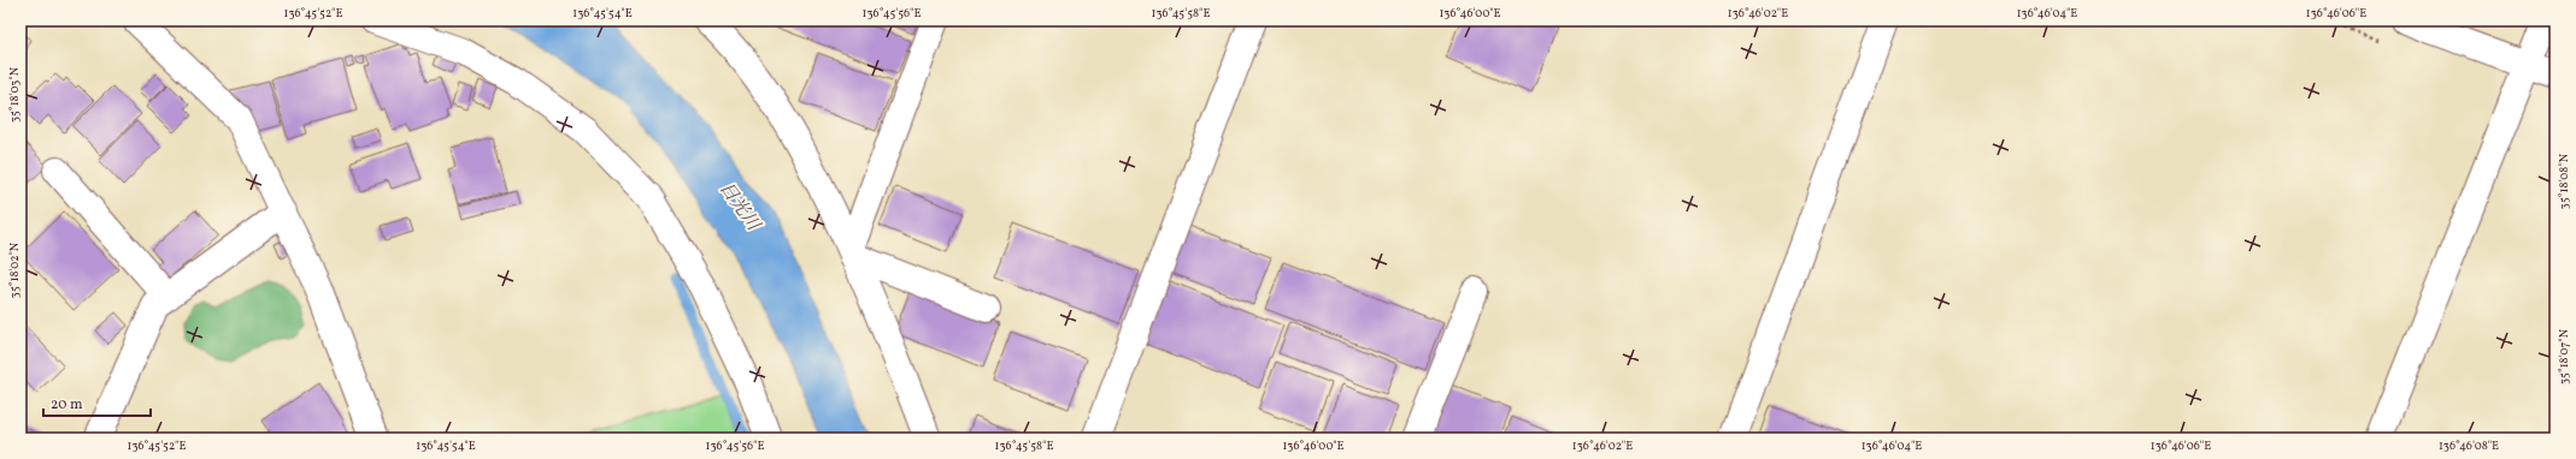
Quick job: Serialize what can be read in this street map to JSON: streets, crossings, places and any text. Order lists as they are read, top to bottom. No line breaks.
{"water":["日光川"],"scale_bar":"20 m","coordinates":["136°45'52\"E","136°45'54\"E","136°45'56\"E","136°45'58\"E","136°46'00\"E","136°46'02\"E","136°46'04\"E","136°46'06\"E","35°18'03\"N","35°18'08\"N","35°18'02\"N","35°18'07\"N","136°46'08\"E"]}
